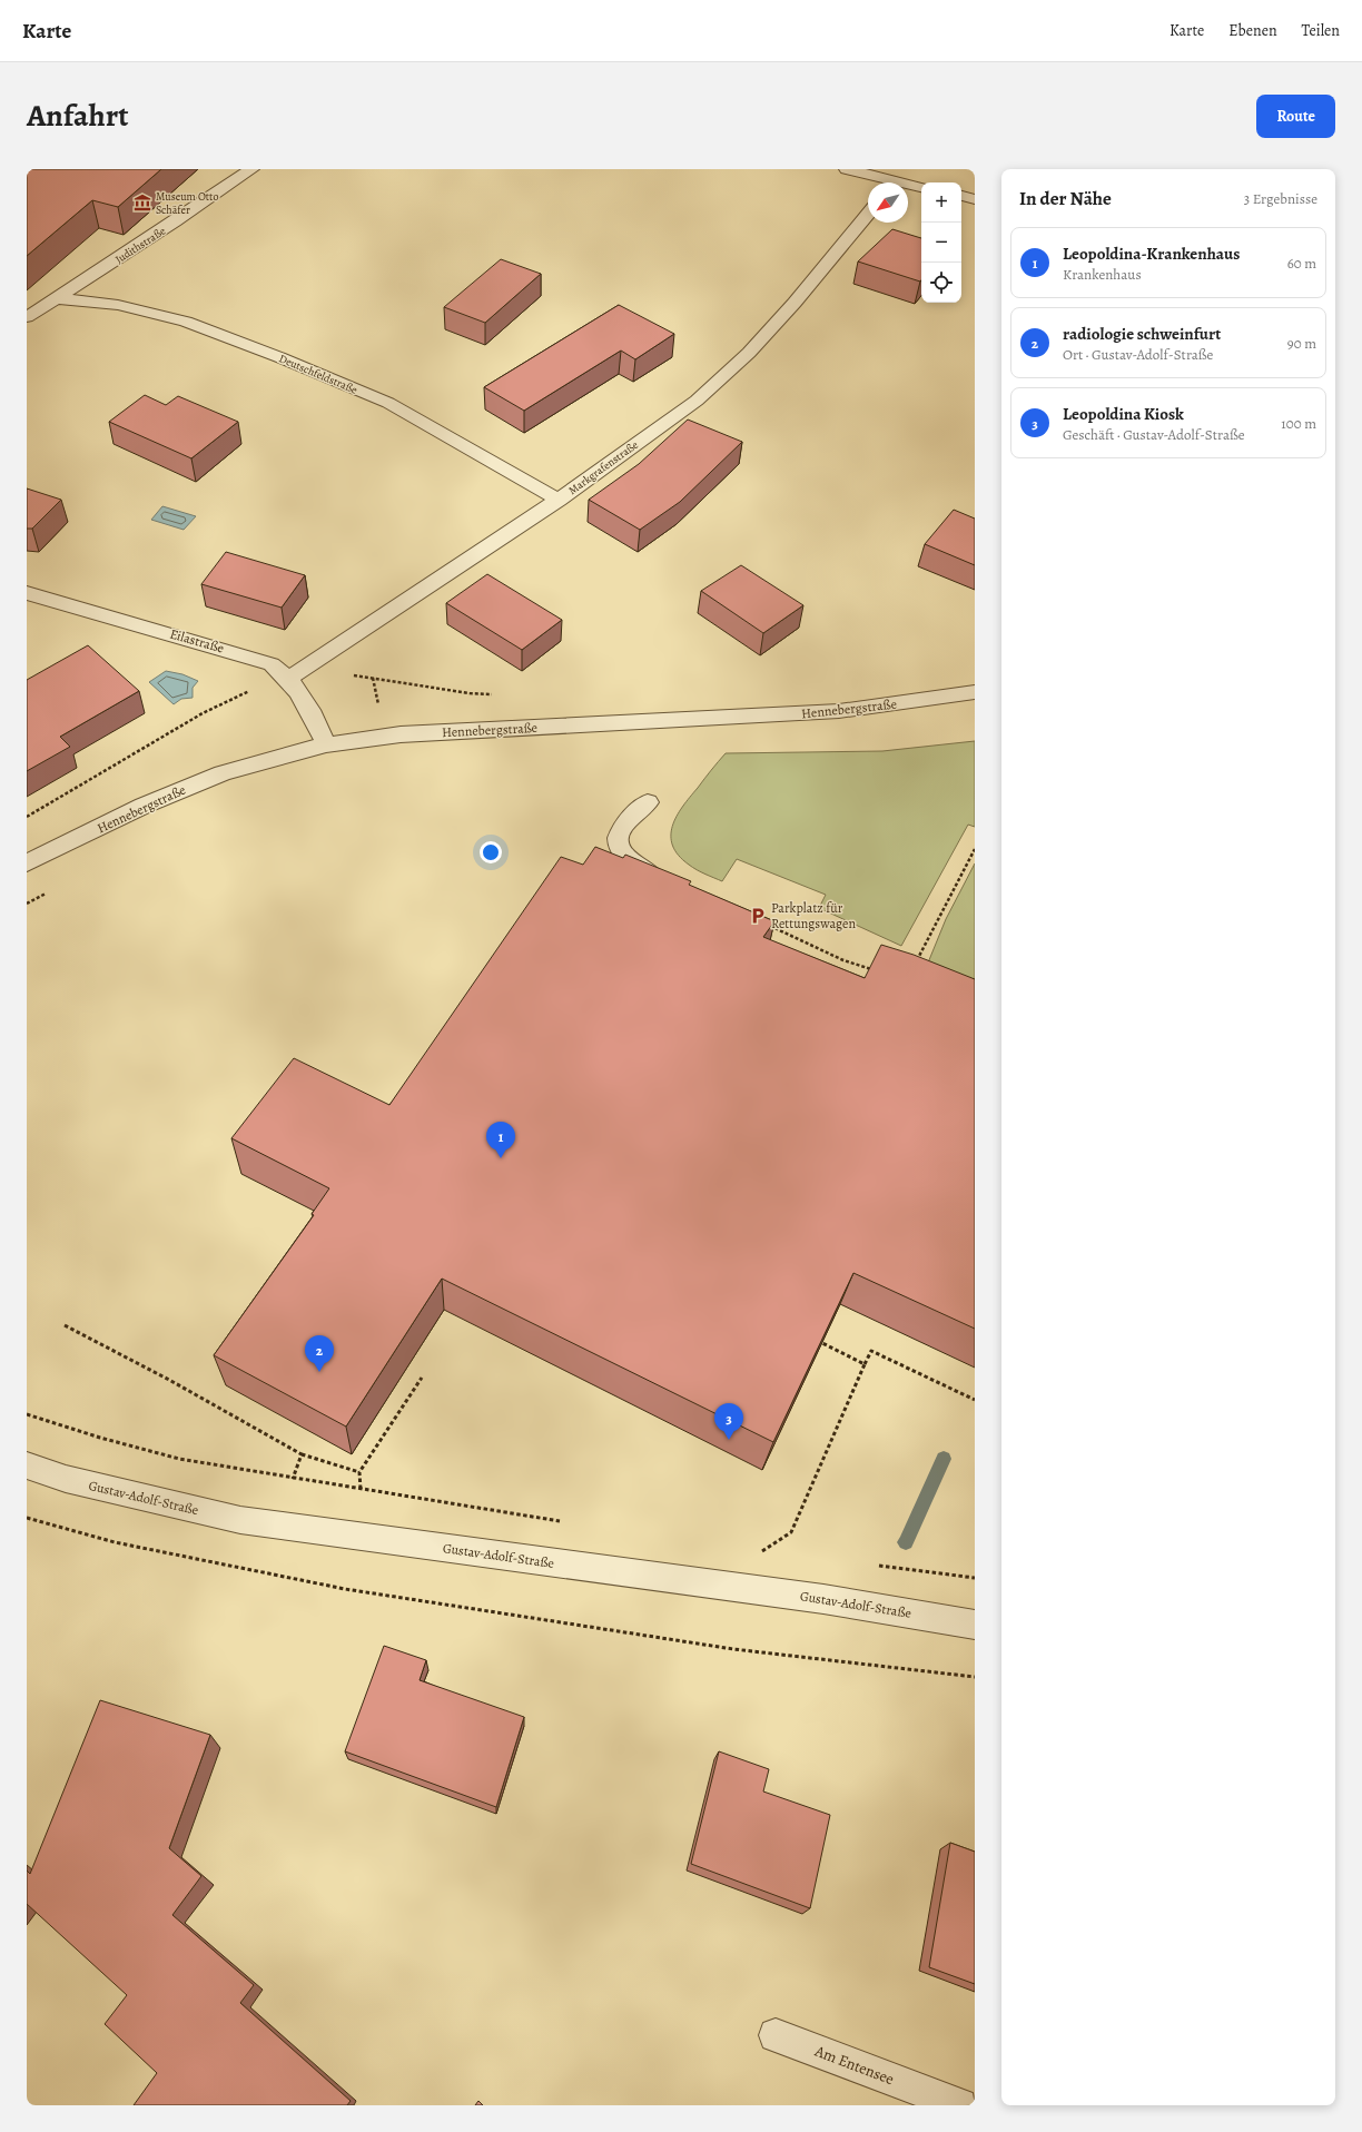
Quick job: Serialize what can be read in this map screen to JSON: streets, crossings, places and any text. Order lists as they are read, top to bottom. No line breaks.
{"streets":{"street":["Judithstraße","Deutschfeldstraße","Markgrafenstraße","Eilastraße","Hennebergstraße","Gustav-Adolf-Straße","Am Entensee"]},"crossings":[["Judithstraße","Deutschfeldstraße"],["Deutschfeldstraße","Markgrafenstraße"],["Markgrafenstraße","Eilastraße"],["Eilastraße","Hennebergstraße"]],"places":{"museum":["Museum Otto Schäfer"],"parking":["Parkplatz für Rettungswagen"]},"north":"bottom left","page":{"header":"Karte","nav":["Karte","Ebenen","Teilen"],"title":"Anfahrt","buttons":"Route","heading":["In der Nähe","3 Ergebnisse"],"map_buttons":["+","−"],"list":[{"mark":"1","name":"Leopoldina-Krankenhaus","note":"Krankenhaus","value":"60 m"},{"mark":"2","name":"radiologie schweinfurt","note":"Ort · Gustav-Adolf-Straße","value":"90 m"},{"mark":"3","name":"Leopoldina Kiosk","note":"Geschäft · Gustav-Adolf-Straße","value":"100 m"}],"pins":["1","2","3"]}}
